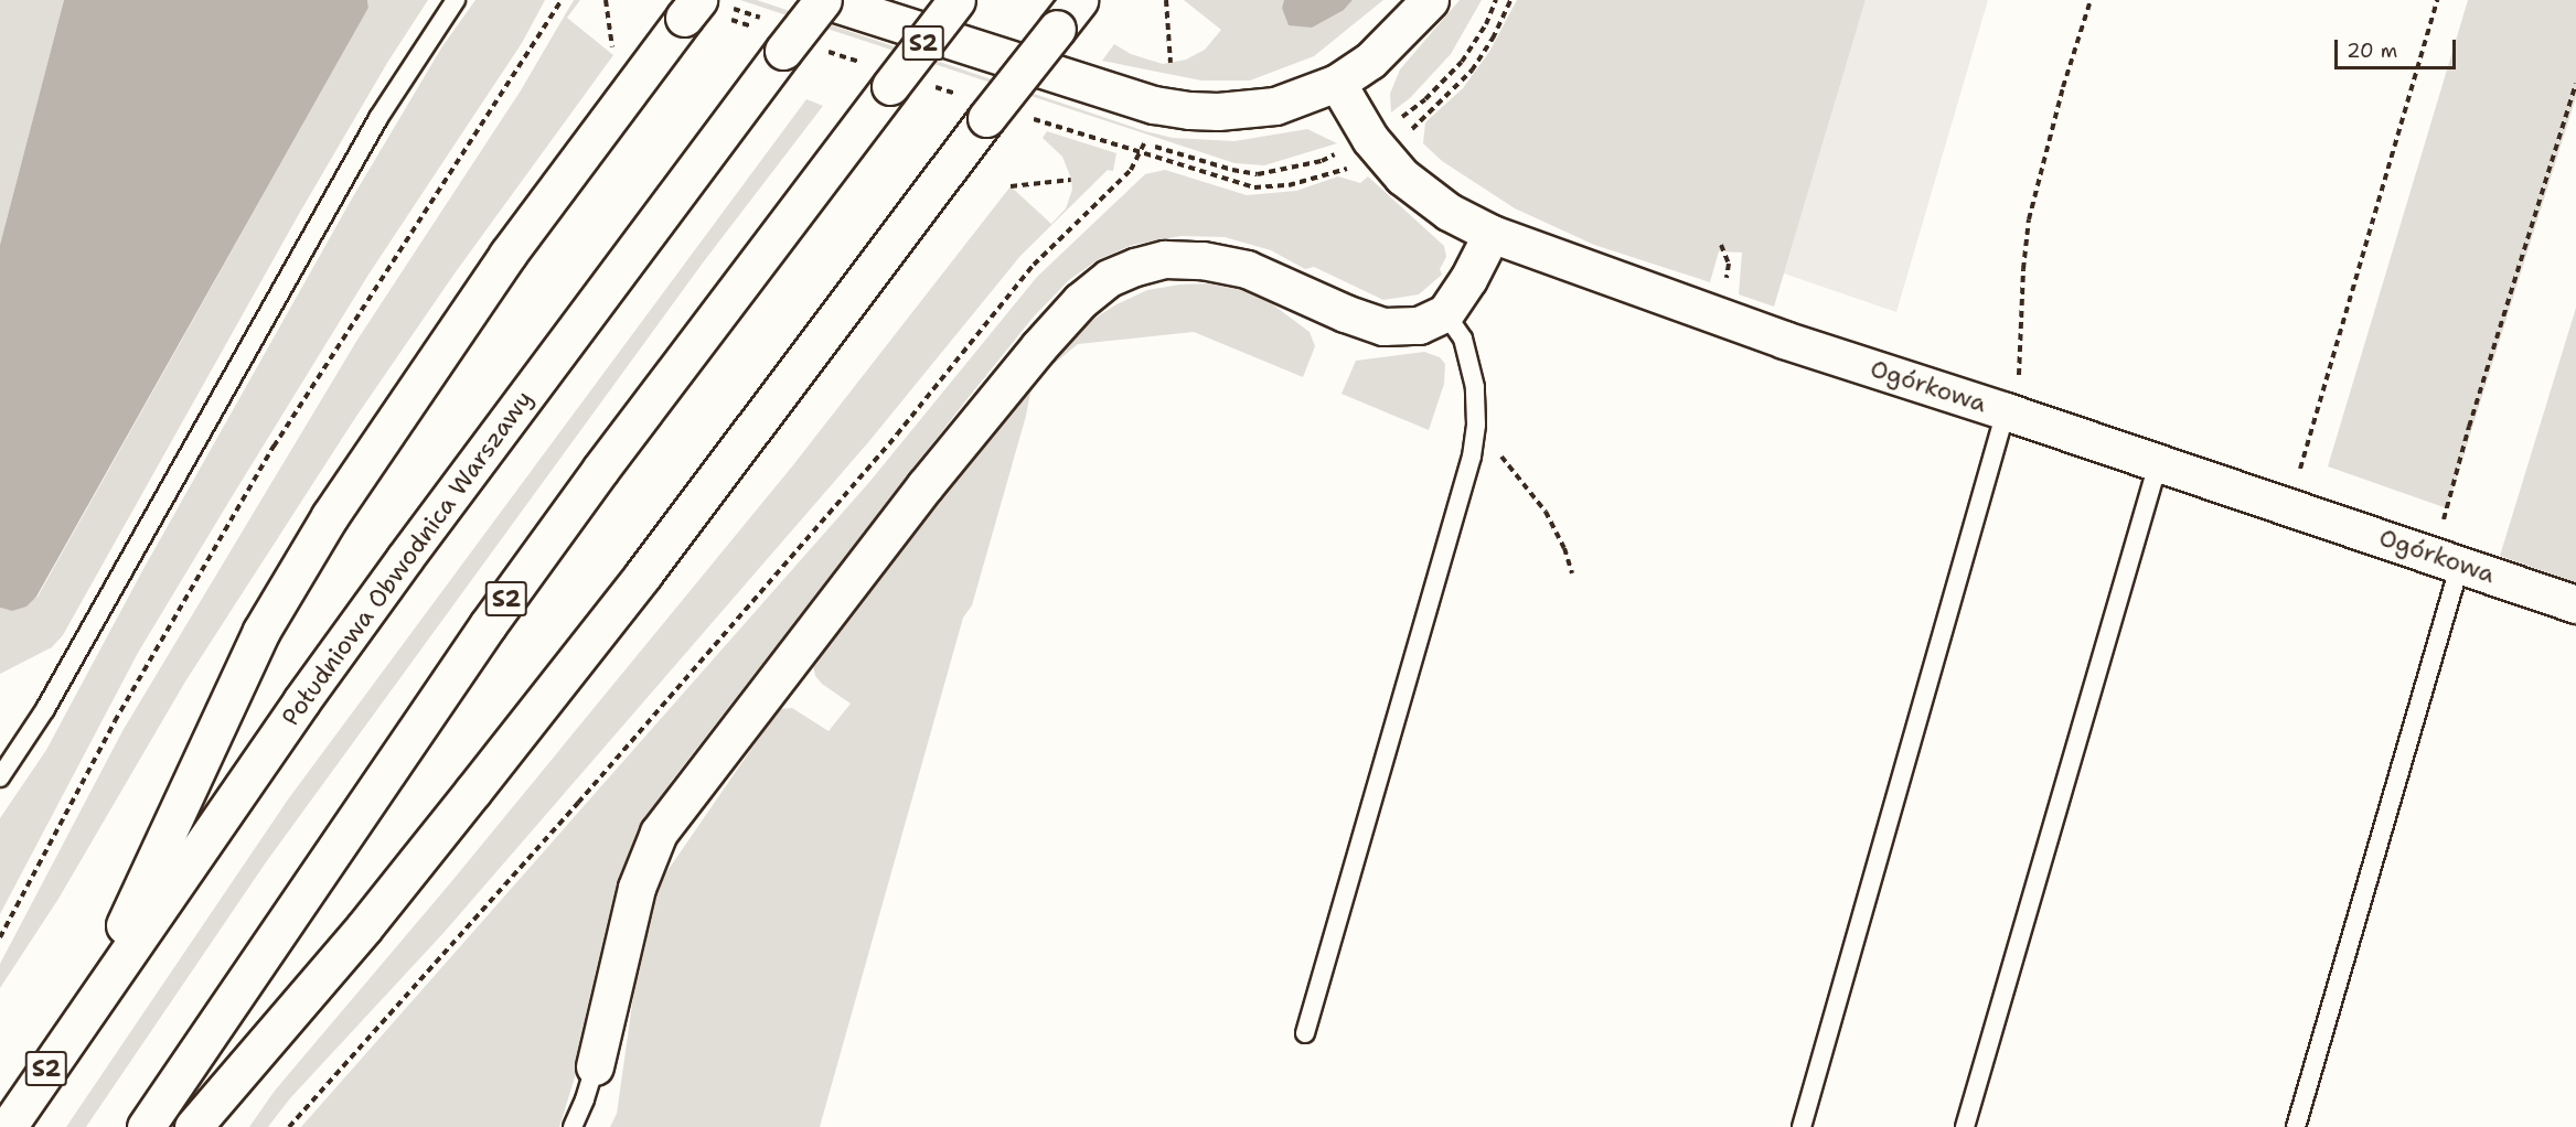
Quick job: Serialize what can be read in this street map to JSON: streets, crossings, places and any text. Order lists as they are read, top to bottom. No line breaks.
{"streets":{"main road":["S2","Ogórkowa","Południowa Obwodnica Warszawy"]},"scale_bar":"20 m"}
